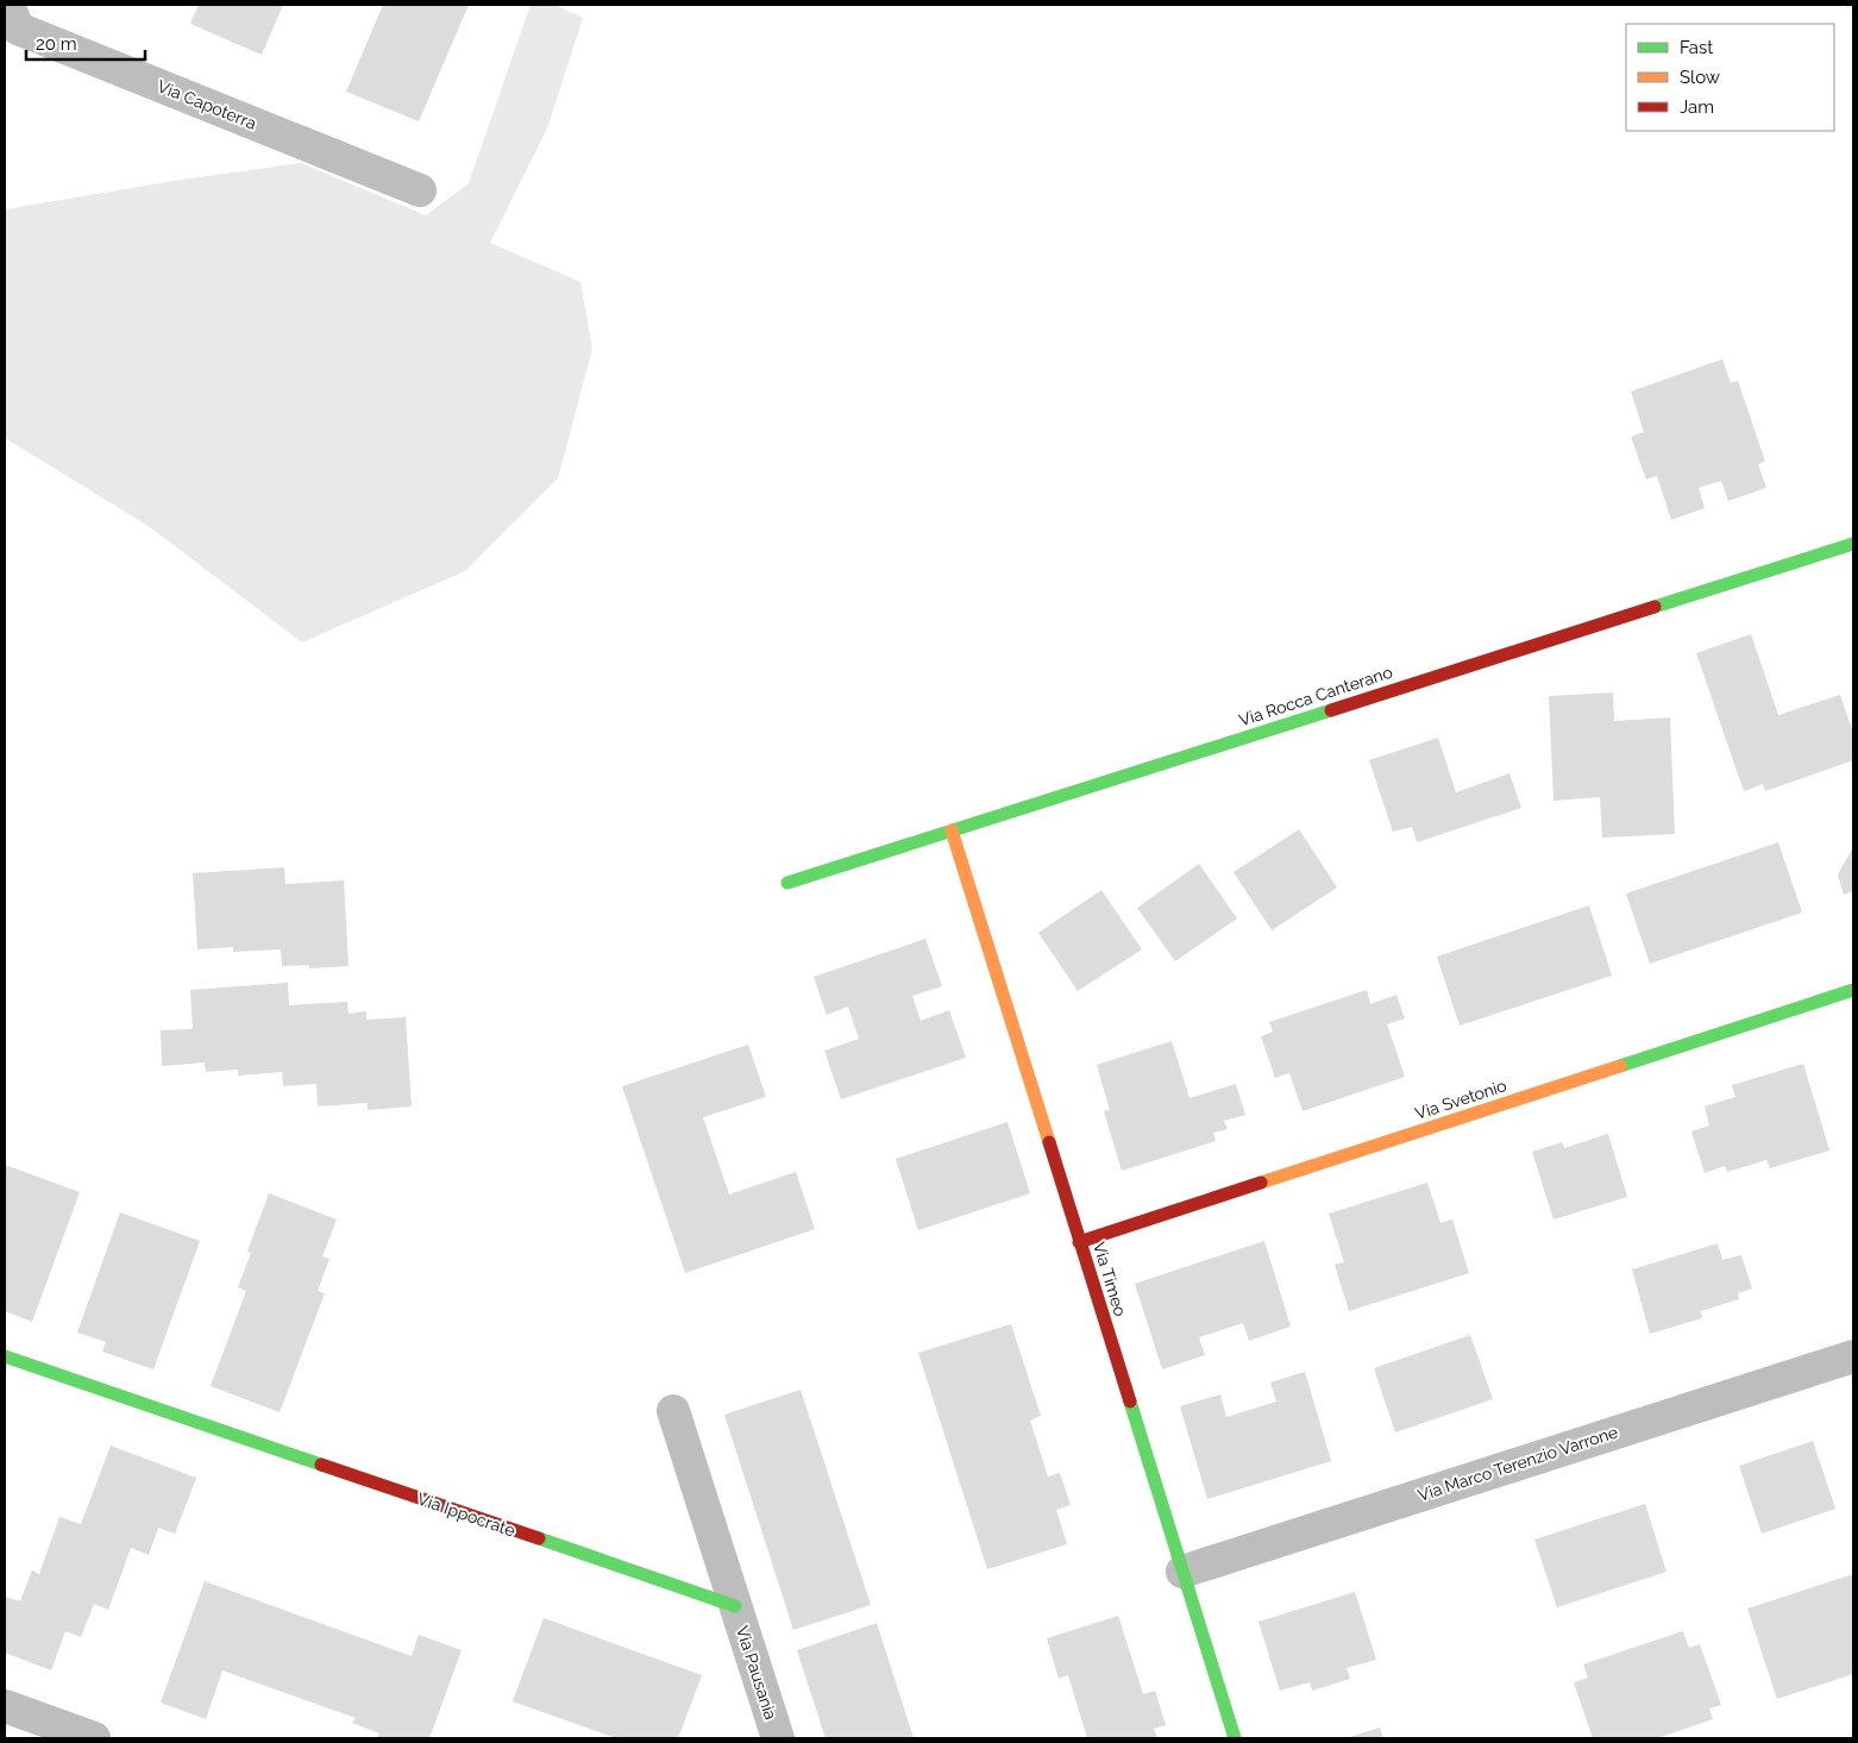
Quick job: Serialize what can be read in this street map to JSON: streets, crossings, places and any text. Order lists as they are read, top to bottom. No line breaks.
{"streets":{"street":["Via Capoterra","Via Rocca Canterano","Via Svetonio","Via Timeo","Via Marco Terenzio Varrone","Via Ippocrate","Via Pausania"]},"crossings":[["Via Rocca Canterano","Via Timeo"],["Via Svetonio","Via Timeo"],["Via Timeo","Via Marco Terenzio Varrone"],["Via Ippocrate","Via Pausania"]],"legend":["Fast","Slow","Jam"],"scale_bar":"20 m"}
